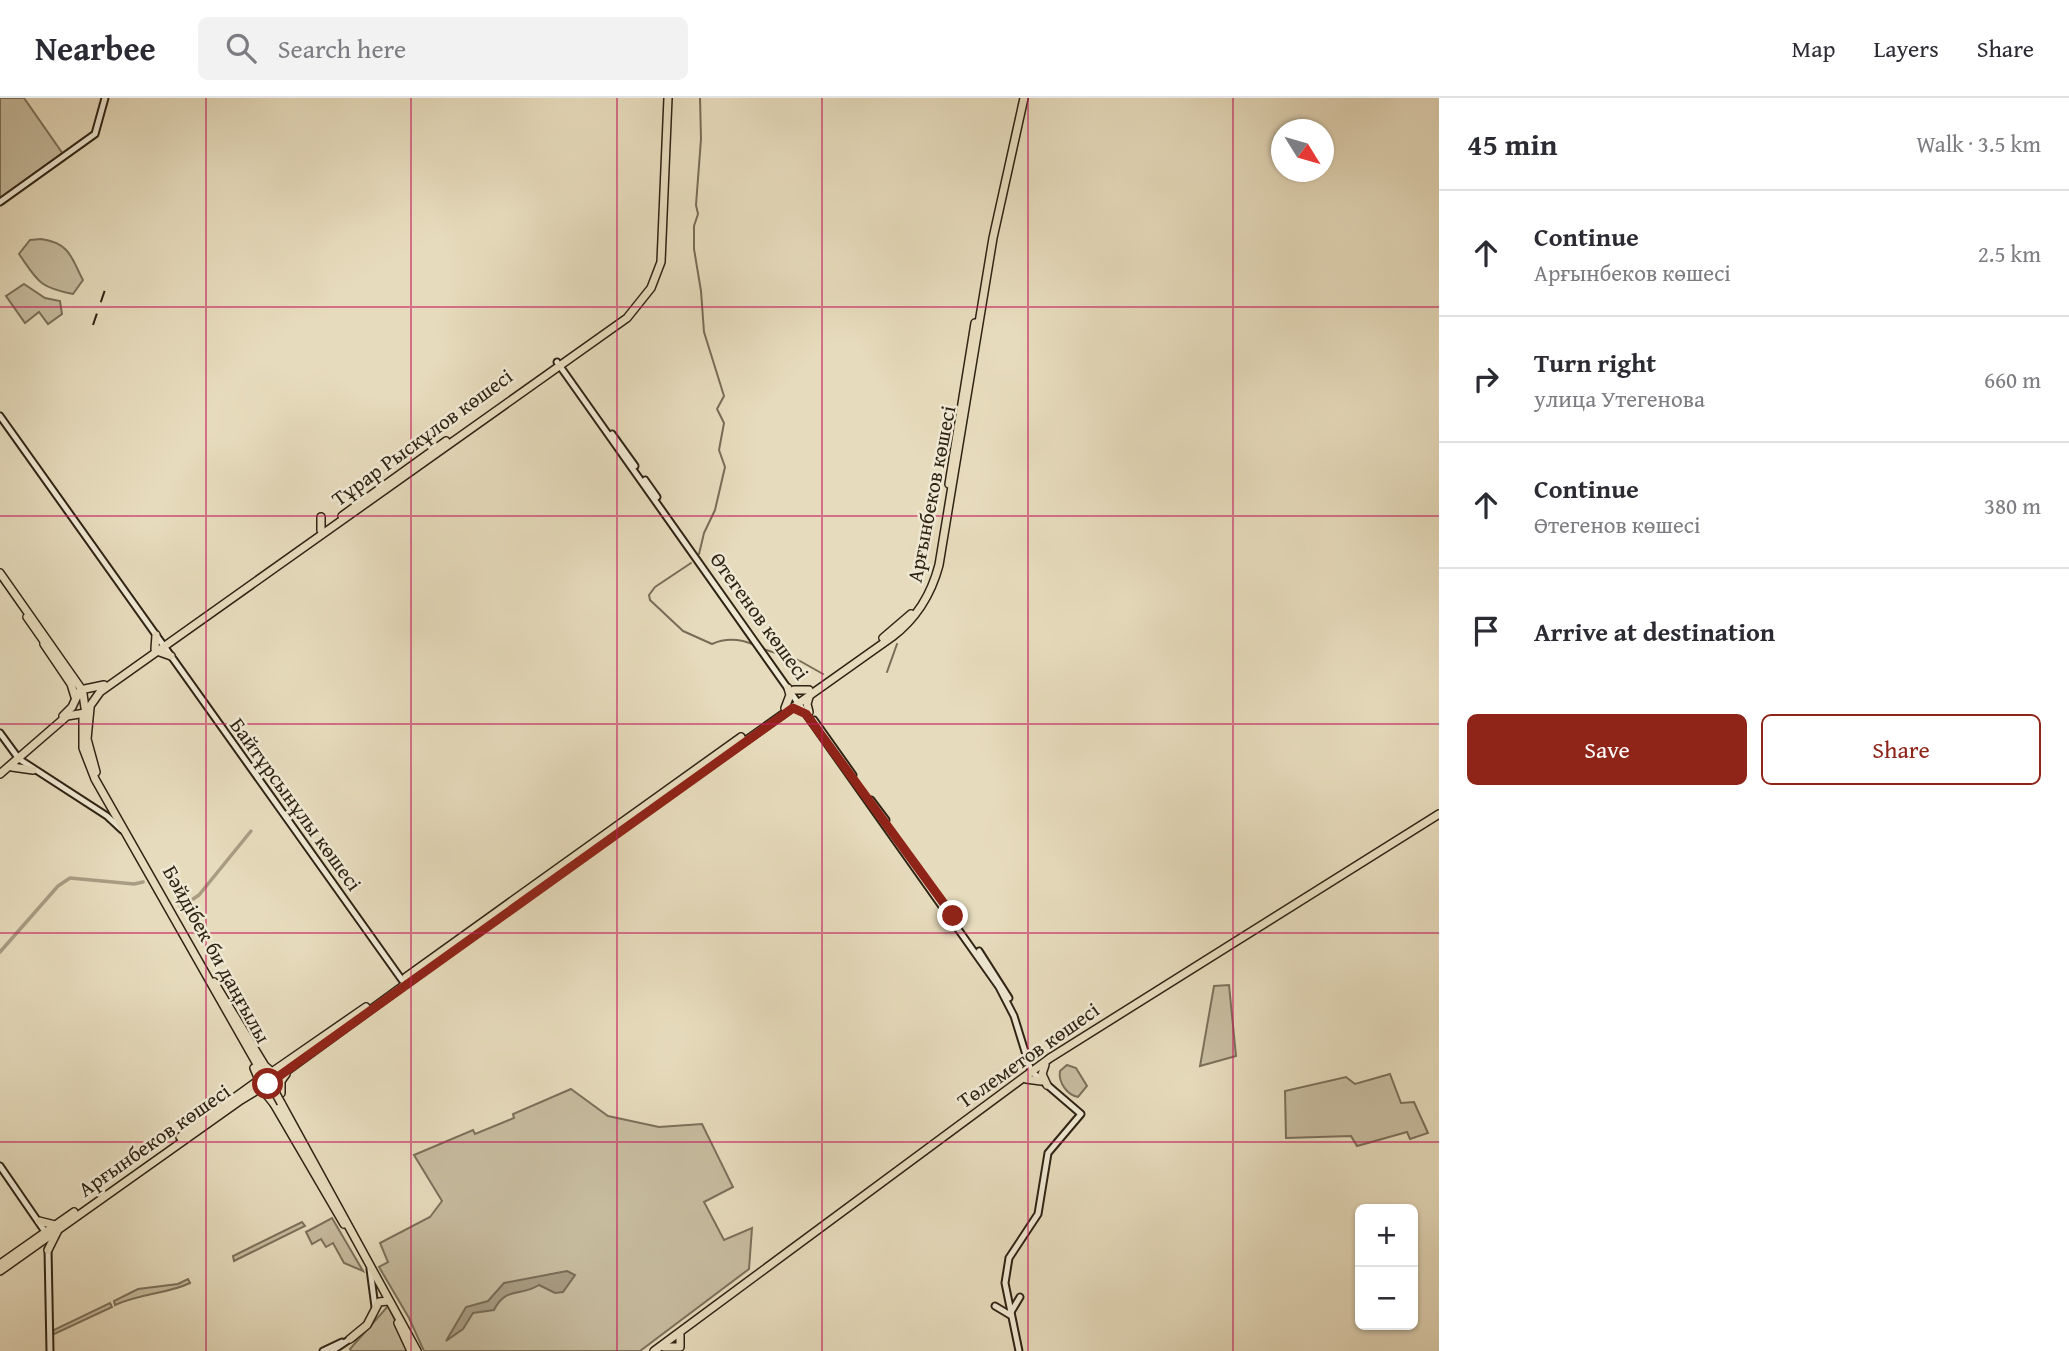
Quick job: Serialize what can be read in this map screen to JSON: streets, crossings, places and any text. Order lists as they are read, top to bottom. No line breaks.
{"streets":{"main road":["Тұрар Рыскұлов көшесі","Арғынбеков көшесі","Өтегенов көшесі","Байтұрсынұлы көшесі","Бәйдібек би даңғылы","Төлеметов көшесі"]},"crossings":[["Тұрар Рыскұлов көшесі","Өтегенов көшесі"],["Арғынбеков көшесі","Өтегенов көшесі"],["Арғынбеков көшесі","Байтұрсынұлы көшесі"],["Өтегенов көшесі","Төлеметов көшесі"]],"north":"bottom right","page":{"header":"Nearbee","search":"Search here","nav":["Map","Layers","Share"],"heading":["45 min","Walk · 3.5 km"],"list":[["Continue","Арғынбеков көшесі","2.5 km"],["Turn right","улица Утегенова","660 m"],["Continue","Өтегенов көшесі","380 m"],"Arrive at destination"],"buttons":["Save","Share"],"map_buttons":["+","−"]}}
